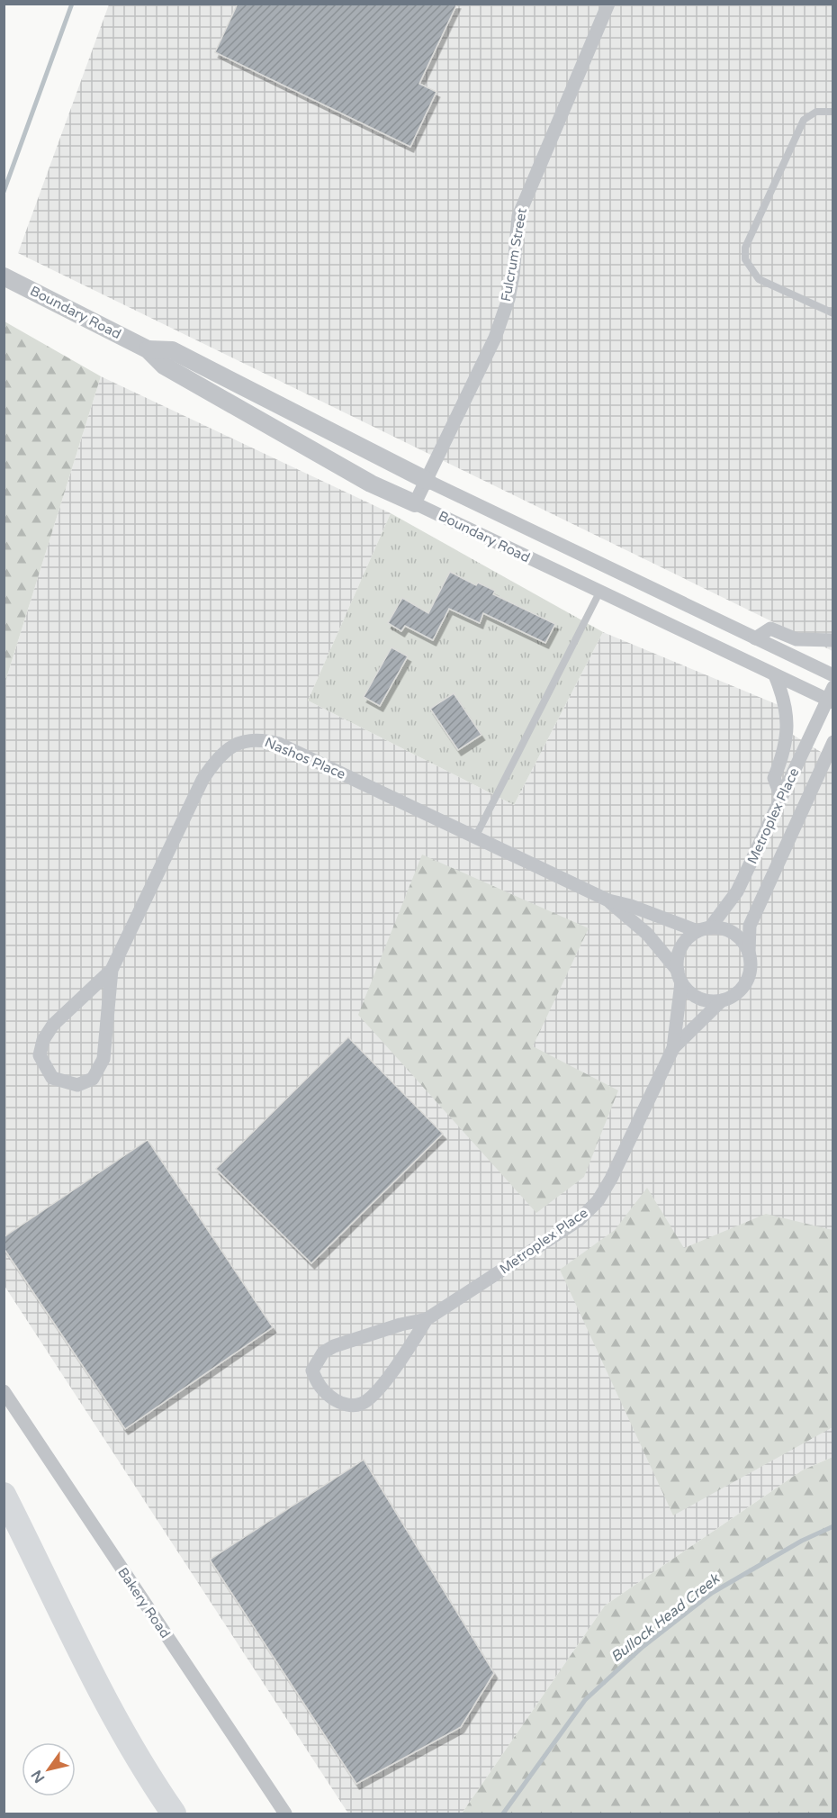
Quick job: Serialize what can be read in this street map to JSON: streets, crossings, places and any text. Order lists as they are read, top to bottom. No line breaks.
{"streets":{"street":["Fulcrum Street","Boundary Road","Nashos Place","Metroplex Place","Bakery Road"]},"crossings":[["Fulcrum Street","Boundary Road"],["Boundary Road","Metroplex Place"],["Nashos Place","Metroplex Place"]],"water":["Bullock Head Creek"],"north":"bottom left"}
